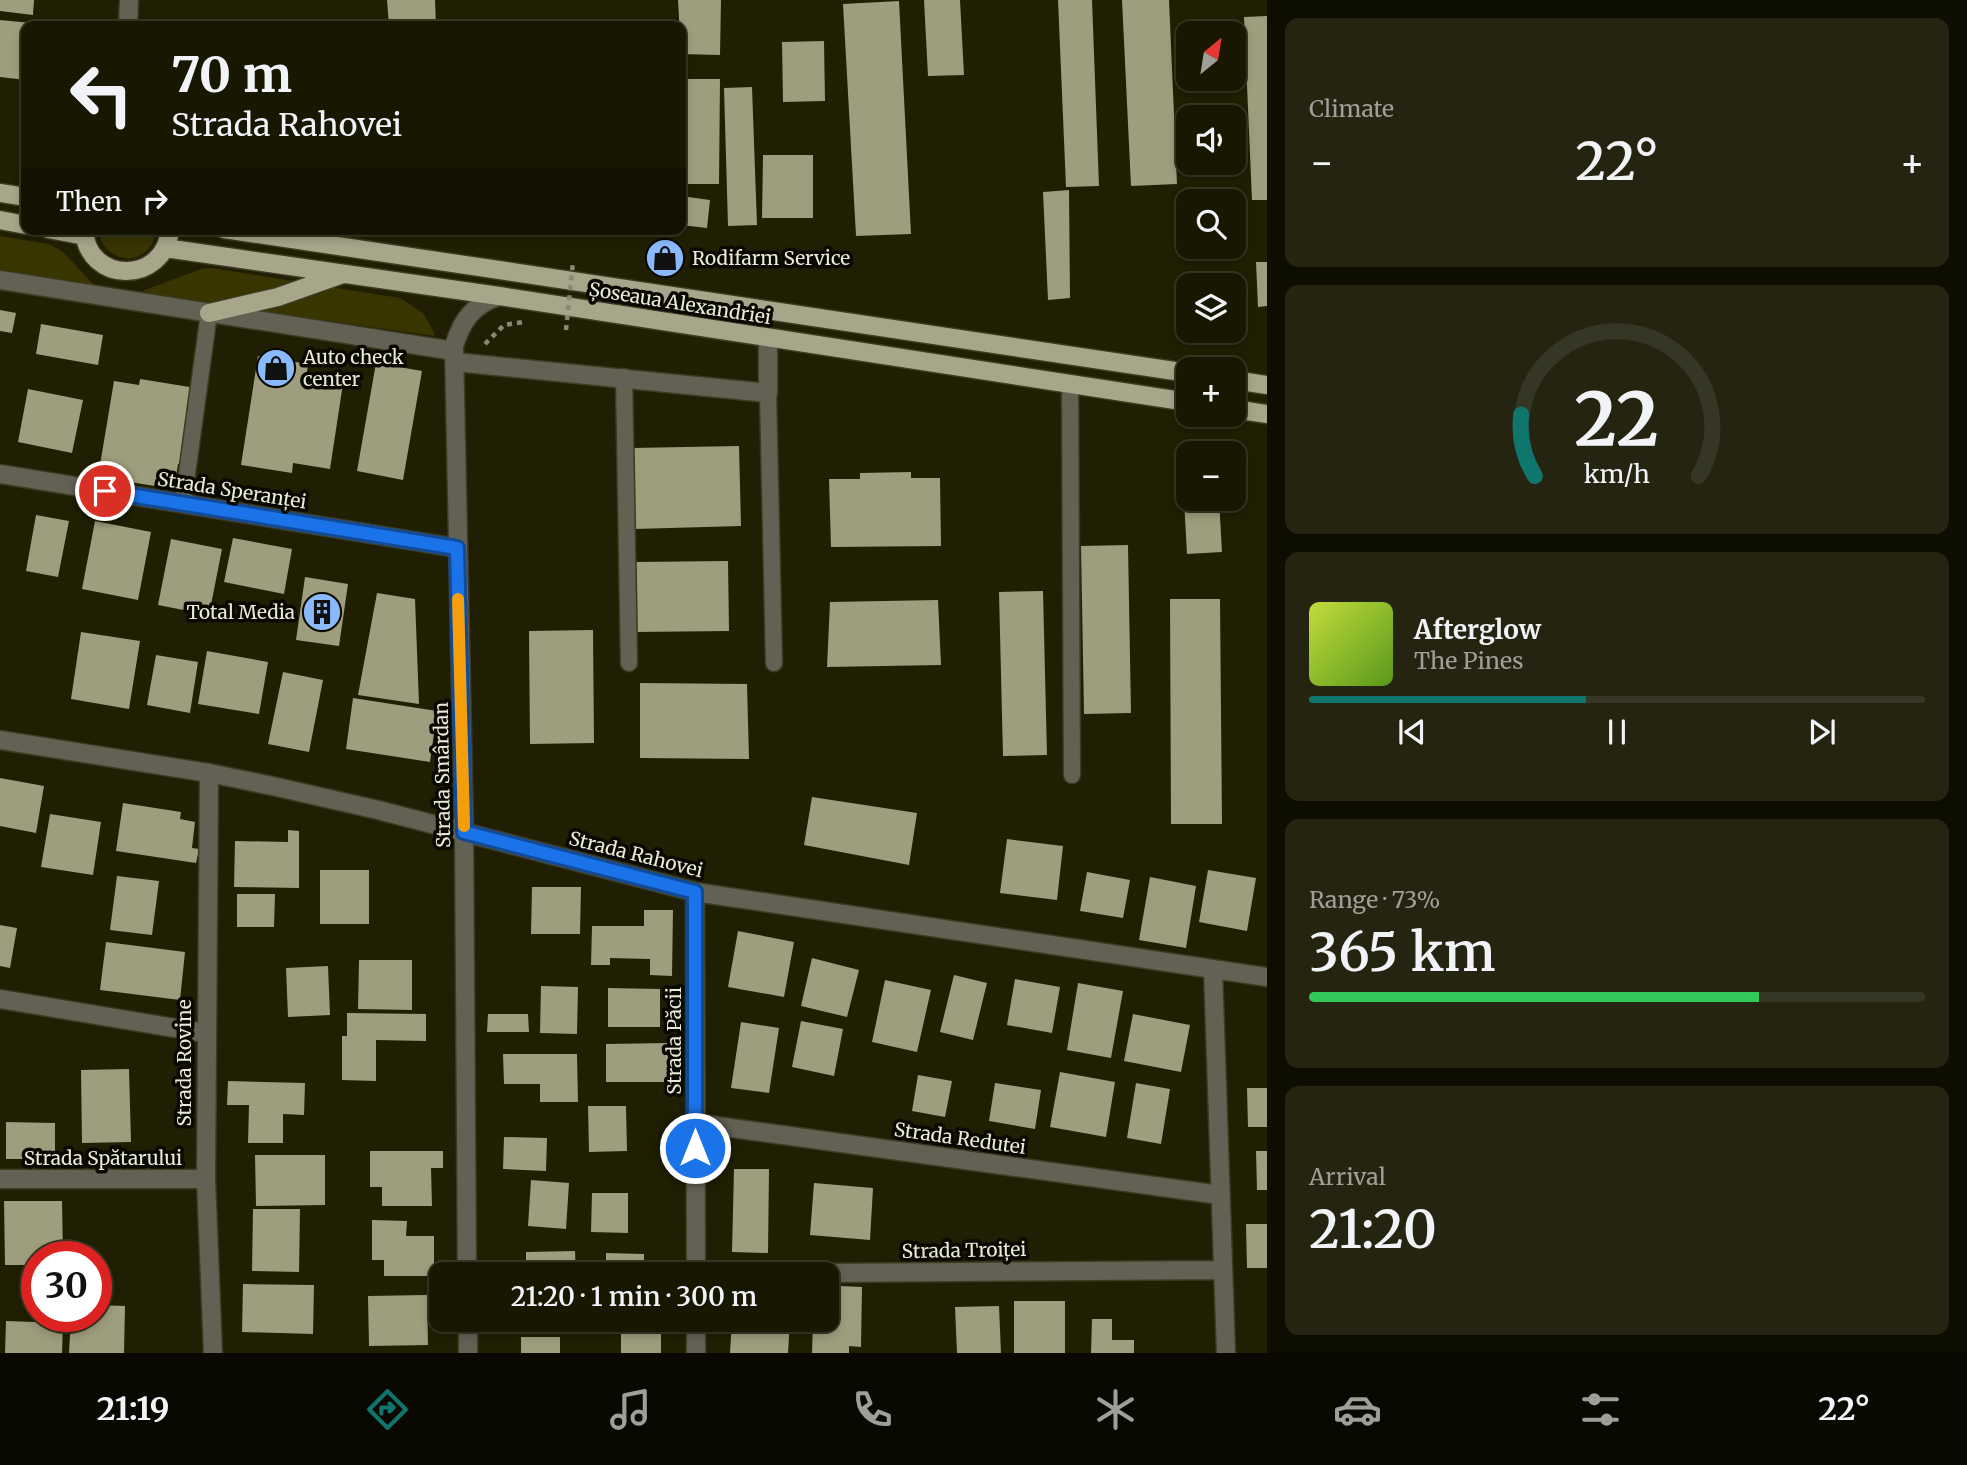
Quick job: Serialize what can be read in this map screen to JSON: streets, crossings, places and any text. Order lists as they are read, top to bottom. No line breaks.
{"streets":{"main road":["Șoseaua Alexandriei"],"street":["Strada Speranței","Strada Smârdan","Strada Rahovei","Strada Păcii","Strada Rovine","Strada Redutei","Strada Spătarului","Strada Troiței"]},"crossings":[["Șoseaua Alexandriei","Strada Smârdan"],["Strada Speranței","Strada Smârdan"],["Strada Smârdan","Strada Rahovei"],["Strada Rahovei","Strada Păcii"],["Strada Rahovei","Strada Rovine"],["Strada Păcii","Strada Redutei"],["Strada Rovine","Strada Spătarului"]],"places":{"shop":["Rodifarm Service","Auto check center"],"building":["Total Media"]},"north":"top right","page":{"tile":["Climate",["Range · 73%","365 km"],["Arrival","21:20"]],"map_buttons":["+","−"],"turn":["70 m","Strada Rahovei"],"heat":["−","22°","+"],"then":"Then","song":["Afterglow","The Pines"],"limit":"30","trip":"21:20 · 1 min · 300 m","tabs":["21:19","22°"],"gauge":["22","km/h"]}}
